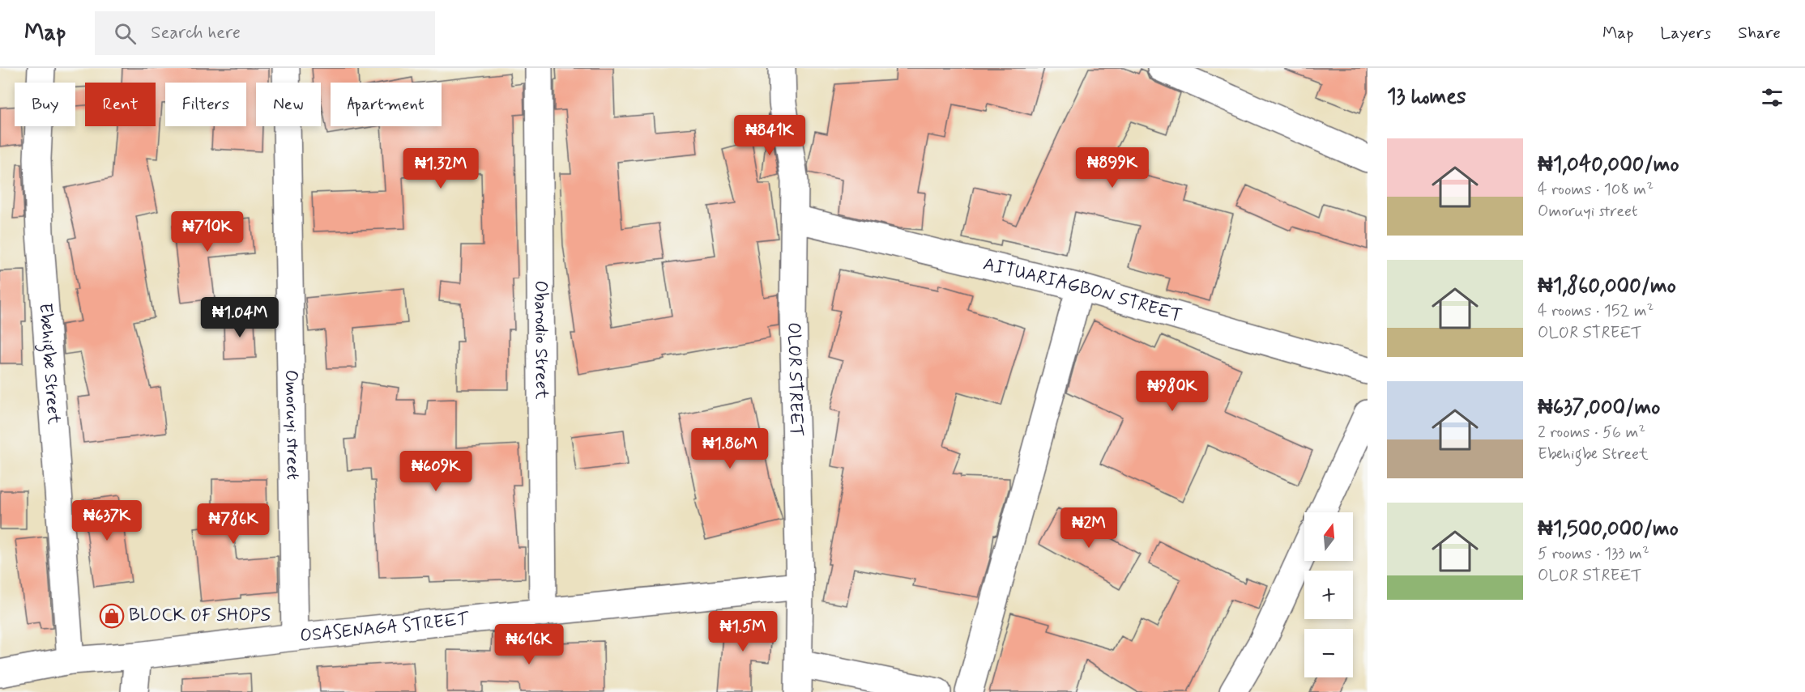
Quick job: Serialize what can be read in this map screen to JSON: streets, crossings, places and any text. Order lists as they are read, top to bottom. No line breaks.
{"streets":{"street":["AITUARIAGBON STREET","Obarodio Street","Ebehigbe Street","OLOR STREET","Omoruyi street","OSASENAGA STREET"]},"crossings":[["AITUARIAGBON STREET","OLOR STREET"],["Obarodio Street","OSASENAGA STREET"],["Ebehigbe Street","OSASENAGA STREET"],["OLOR STREET","OSASENAGA STREET"],["Omoruyi street","OSASENAGA STREET"]],"places":{"shop":["BLOCK OF SHOPS"]},"north":"top","page":{"header":"Map","search":"Search here","nav":["Map","Layers","Share"],"heading":"13 homes","chip":["Buy","Rent","Filters","New","Apartment"],"price":["₦841K","₦899K","₦1.32M","₦710K","₦1.04M","₦980K","₦1.86M","₦609K","₦637K","₦786K","₦2M","₦1.5M","₦616K"],"list":[{"name":"₦1,040,000/mo","note":"4 rooms · 108 m² · Omoruyi street"},{"name":"₦1,860,000/mo","note":"4 rooms · 152 m² · OLOR STREET"},{"name":"₦637,000/mo","note":"2 rooms · 56 m² · Ebehigbe Street"},{"name":"₦1,500,000/mo","note":"5 rooms · 133 m² · OLOR STREET"}],"map_buttons":["+","−"]}}
